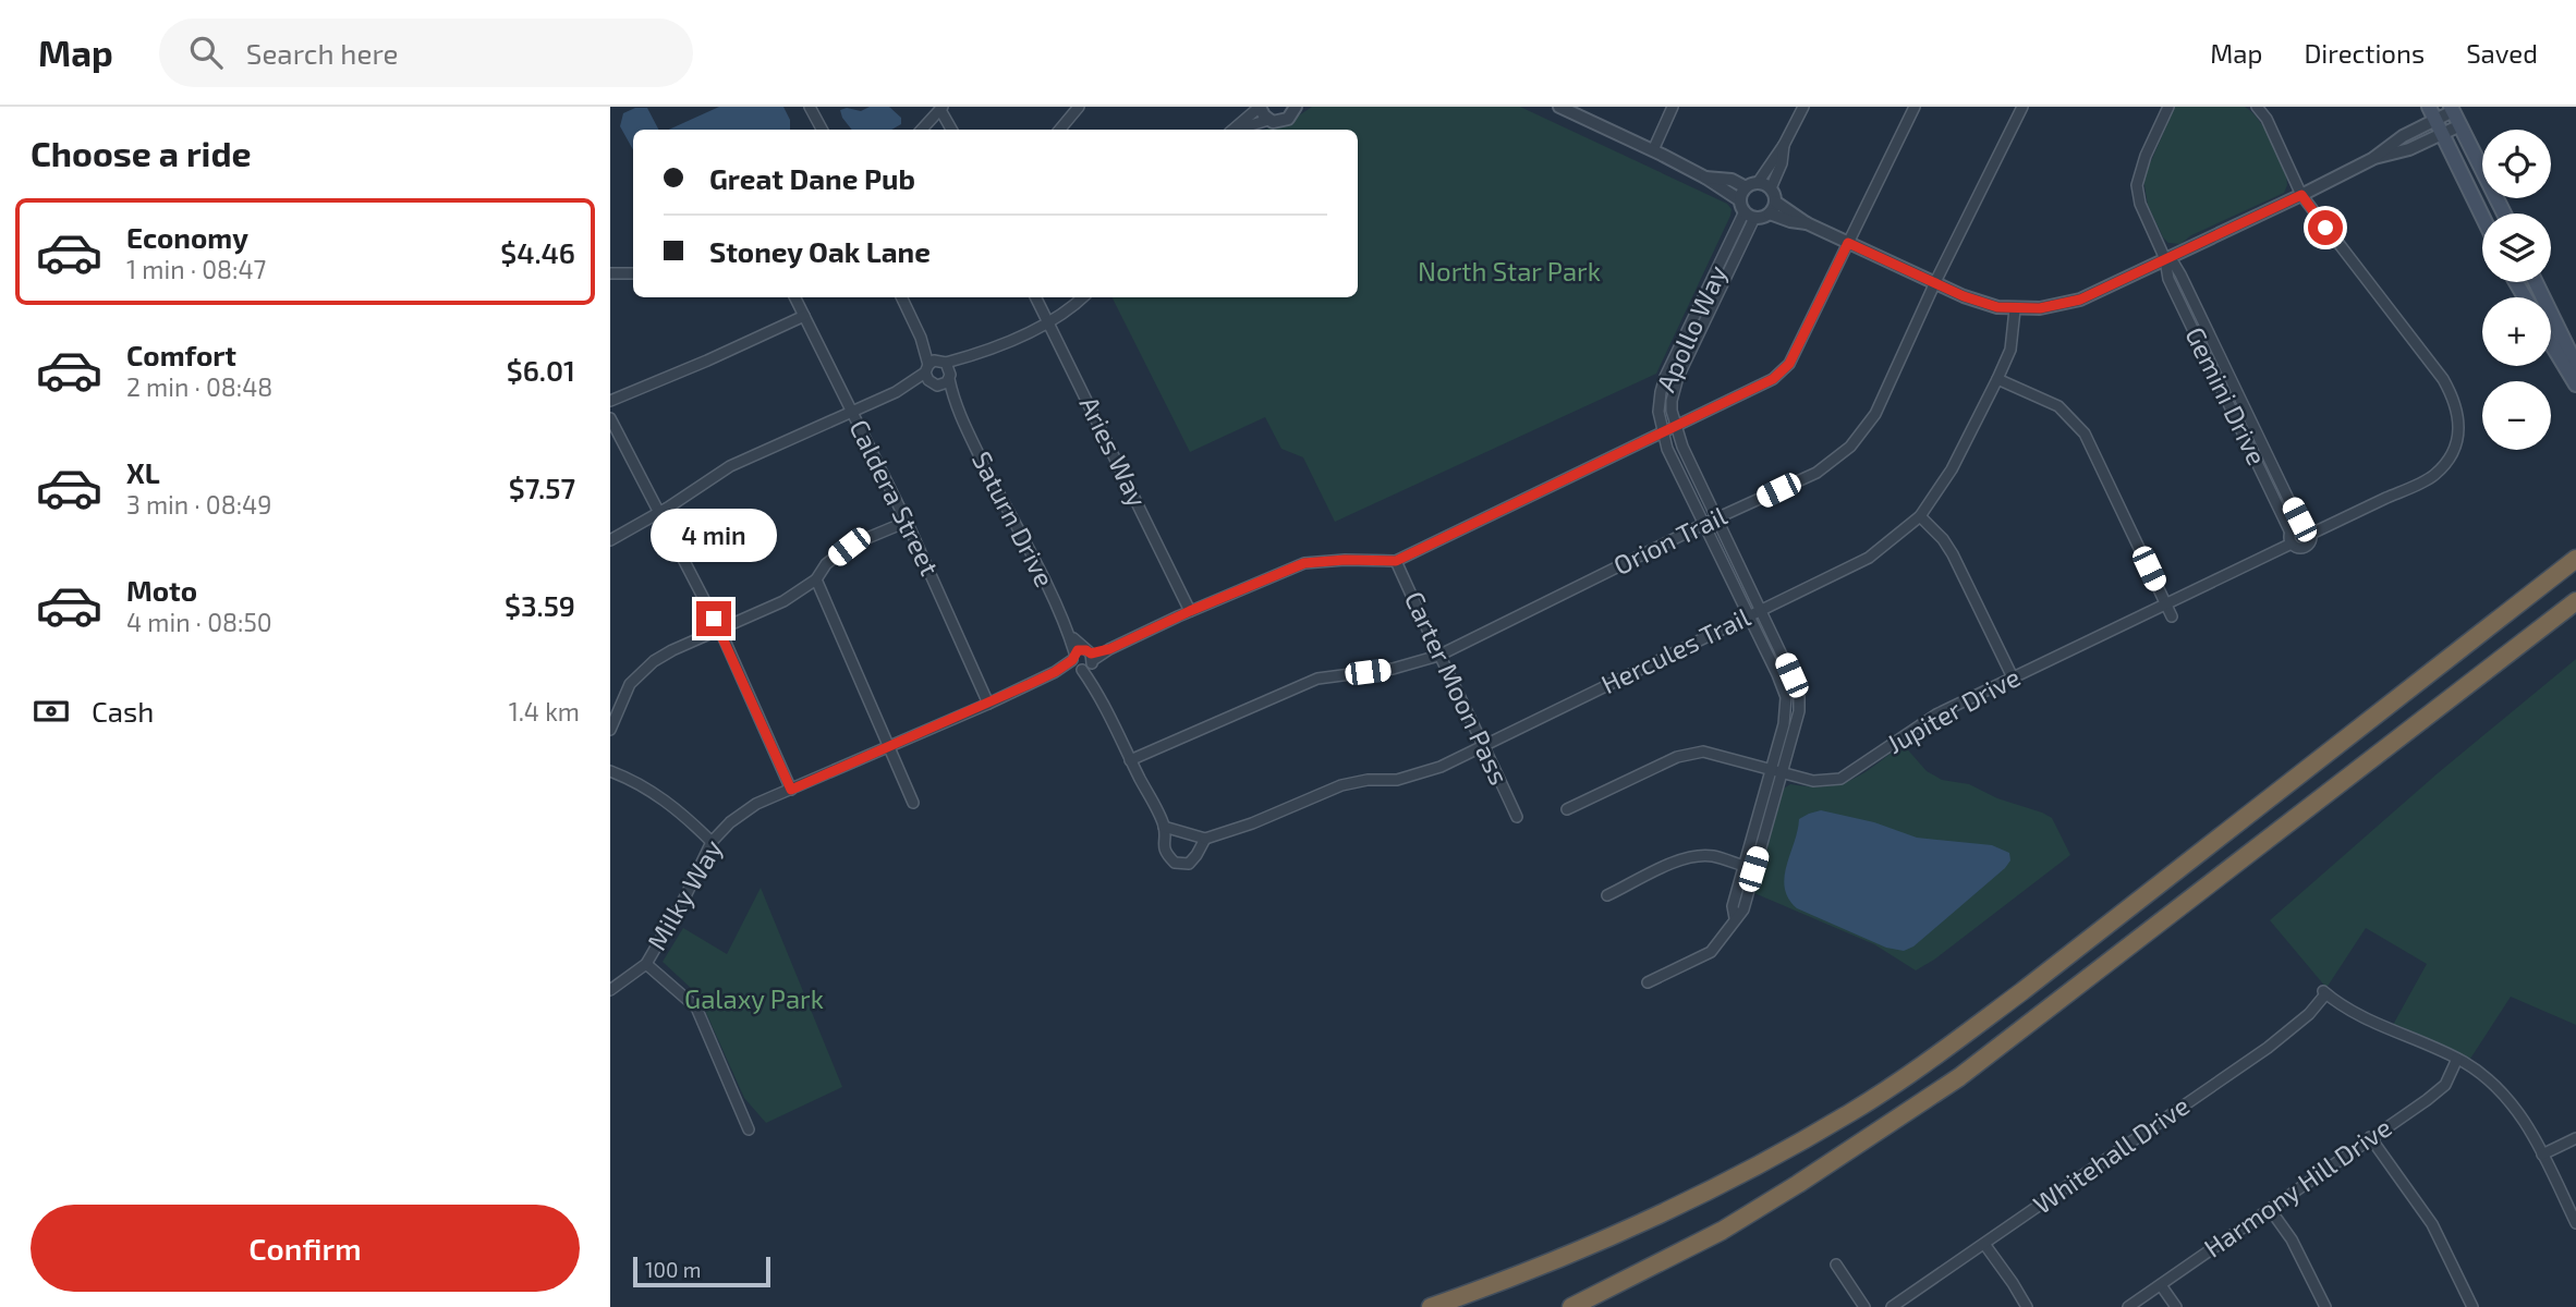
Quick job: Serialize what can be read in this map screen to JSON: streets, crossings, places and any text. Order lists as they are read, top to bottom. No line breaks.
{"streets":{"street":["Apollo Way","Gemini Drive","Aries Way","Caldera Street","Saturn Drive","Orion Trail","Hercules Trail","Carter Moon Pass","Jupiter Drive","Milky Way","Whitehall Drive","Harmony Hill Drive"]},"crossings":[["Apollo Way","Orion Trail"],["Apollo Way","Hercules Trail"],["Apollo Way","Jupiter Drive"],["Apollo Way","Milky Way"],["Gemini Drive","Jupiter Drive"],["Aries Way","Milky Way"],["Caldera Street","Milky Way"],["Saturn Drive","Orion Trail"],["Saturn Drive","Hercules Trail"],["Saturn Drive","Milky Way"],["Orion Trail","Carter Moon Pass"],["Hercules Trail","Carter Moon Pass"],["Carter Moon Pass","Milky Way"],["Whitehall Drive","Harmony Hill Drive"]],"parks":["North Star Park","Galaxy Park"],"scale_bar":"100 m","page":{"header":"Map","search":"Search here","nav":["Map","Directions","Saved"],"heading":"Choose a ride","map_buttons":["+","−"],"banner":["Great Dane Pub","Stoney Oak Lane"],"list":[{"name":"Economy","note":"1 min · 08:47","value":"$4.46"},{"name":"Comfort","note":"2 min · 08:48","value":"$6.01"},{"name":"XL","note":"3 min · 08:49","value":"$7.57"},{"name":"Moto","note":"4 min · 08:50","value":"$3.59"}],"bubble":"4 min","pay":["Cash","1.4 km"],"buttons":"Confirm","scale":"100 m"}}
